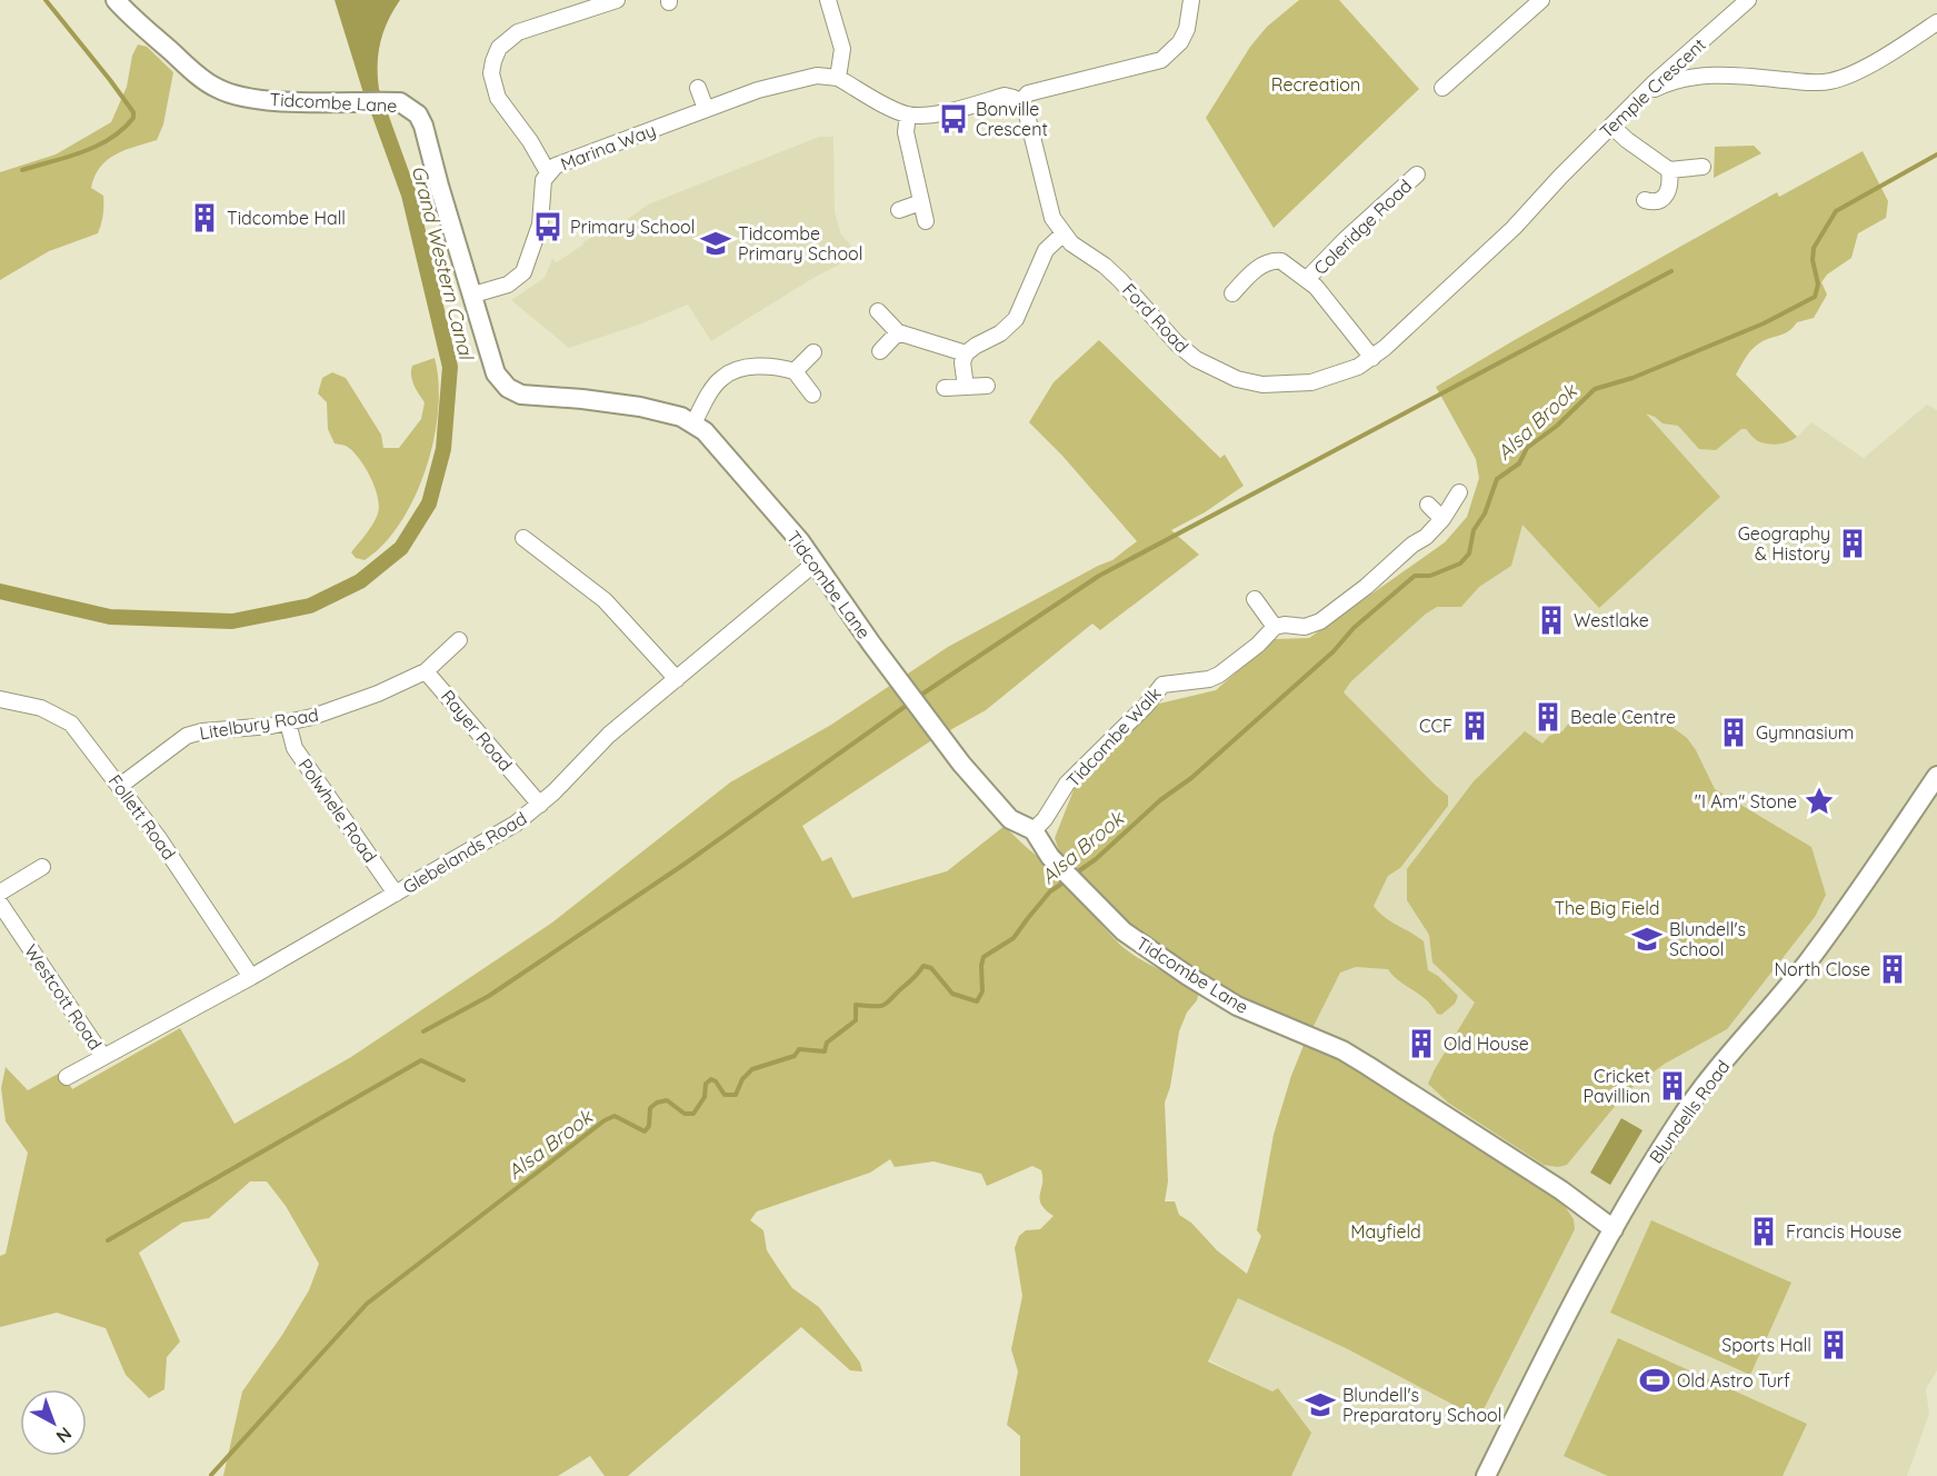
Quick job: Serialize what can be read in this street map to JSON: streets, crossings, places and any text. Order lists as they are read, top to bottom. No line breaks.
{"streets":{"street":["Temple Crescent","Tidcombe Lane","Marina Way","Coleridge Road","Ford Road","Litelbury Road","Rayer Road","Tidcombe Walk","Polwhele Road","Follett Road","Glebelands Road","Westcott Road","Blundells Road"]},"crossings":[["Temple Crescent","Ford Road"],["Tidcombe Lane","Marina Way"],["Tidcombe Lane","Tidcombe Walk"],["Tidcombe Lane","Glebelands Road"],["Tidcombe Lane","Blundells Road"],["Litelbury Road","Rayer Road"],["Litelbury Road","Polwhele Road"],["Litelbury Road","Follett Road"],["Rayer Road","Glebelands Road"],["Polwhele Road","Glebelands Road"],["Follett Road","Glebelands Road"],["Glebelands Road","Westcott Road"]],"water":["Grand Western Canal","Alsa Brook"],"parks":["Recreation","The Big Field","Mayfield"],"places":{"bus stop":["Bonville Crescent","Primary School"],"building":["Tidcombe Hall","Geography & History","Westlake","Beale Centre","CCF","Gymnasium","North Close","Old House","Cricket Pavillion","Francis House","Sports Hall"],"school or university":["Tidcombe Primary School","Blundell's School","Blundell's Preparatory School"],"place":["\"I Am\" Stone"],"sports":["Old Astro Turf"]},"north":"bottom right"}
